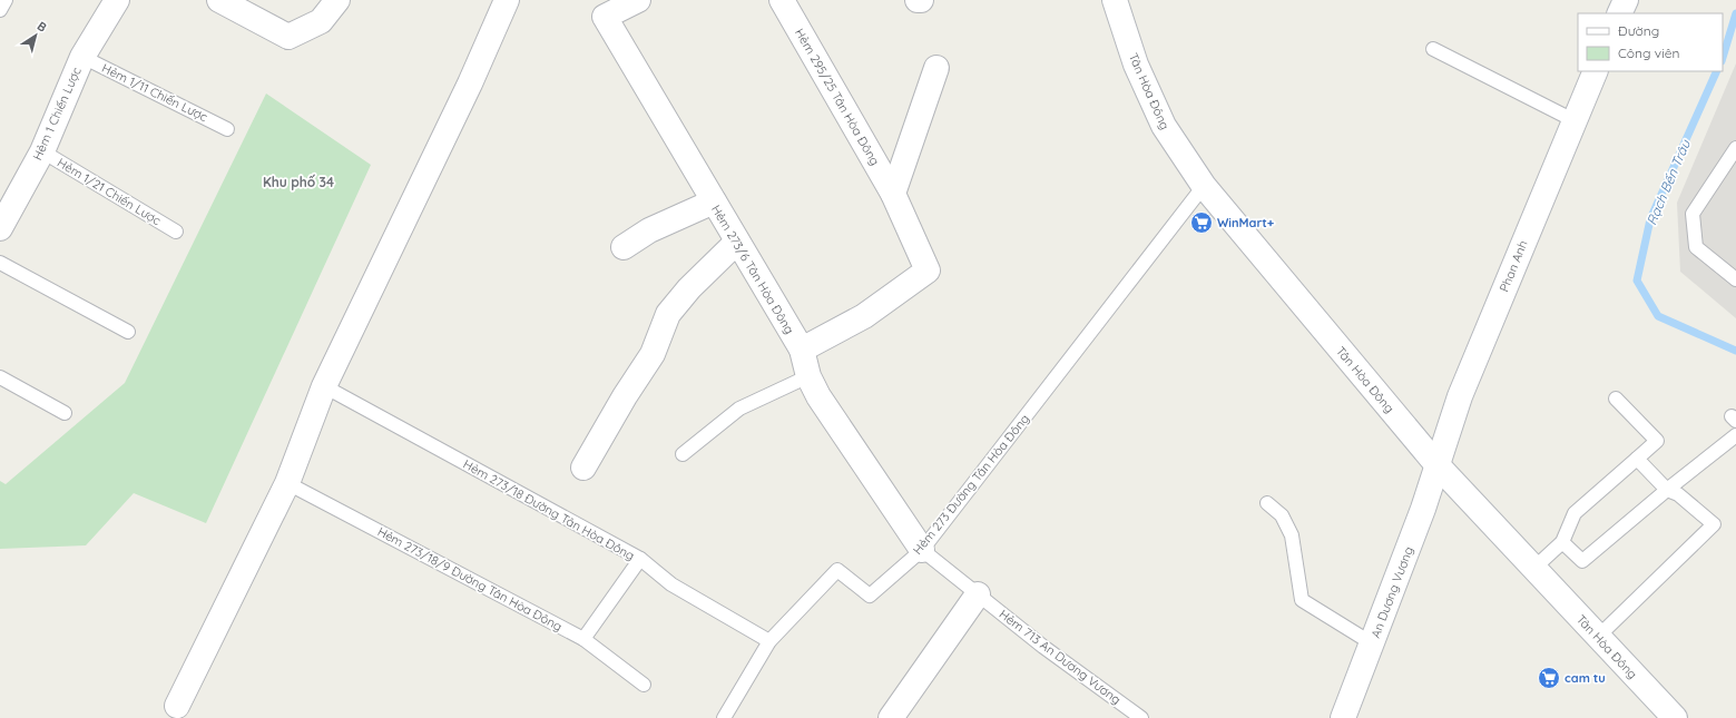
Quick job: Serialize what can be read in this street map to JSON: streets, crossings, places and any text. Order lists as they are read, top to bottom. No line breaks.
{"streets":{"street":["Tân Hòa Đông","Hẻm 295/25 Tân Hòa Đông","Hẻm 1 Chiến Lược","Phan Anh","Hẻm 273/6 Tân Hòa Đông","An Dương Vương"],"lane":["Hẻm 1/11 Chiến Lược","Hẻm 1/21 Chiến Lược","Hẻm 273 Đường Tân Hòa Đông","Hẻm 273/18 Đường Tân Hòa Đông","Hẻm 273/18/9 Đường Tân Hòa Đông","Hẻm 713 An Dương Vương"]},"crossings":[["Tân Hòa Đông","Phan Anh"],["Tân Hòa Đông","Hẻm 273 Đường Tân Hòa Đông"],["Tân Hòa Đông","An Dương Vương"],["Hẻm 1/11 Chiến Lược","Hẻm 1 Chiến Lược"],["Hẻm 295/25 Tân Hòa Đông","Hẻm 273/6 Tân Hòa Đông"],["Hẻm 1 Chiến Lược","Hẻm 1/21 Chiến Lược"],["Phan Anh","An Dương Vương"],["Hẻm 273/6 Tân Hòa Đông","Hẻm 273 Đường Tân Hòa Đông"],["Hẻm 273/6 Tân Hòa Đông","Hẻm 713 An Dương Vương"],["Hẻm 273 Đường Tân Hòa Đông","Hẻm 273/18 Đường Tân Hòa Đông"],["Hẻm 273 Đường Tân Hòa Đông","Hẻm 713 An Dương Vương"]],"districts":["Khu phố 34"],"water":["Rạch Bến Trâu"],"places":{"supermarket":["WinMart+","cam tu"]},"legend":["Đường","Công viên"],"north":"top right"}
